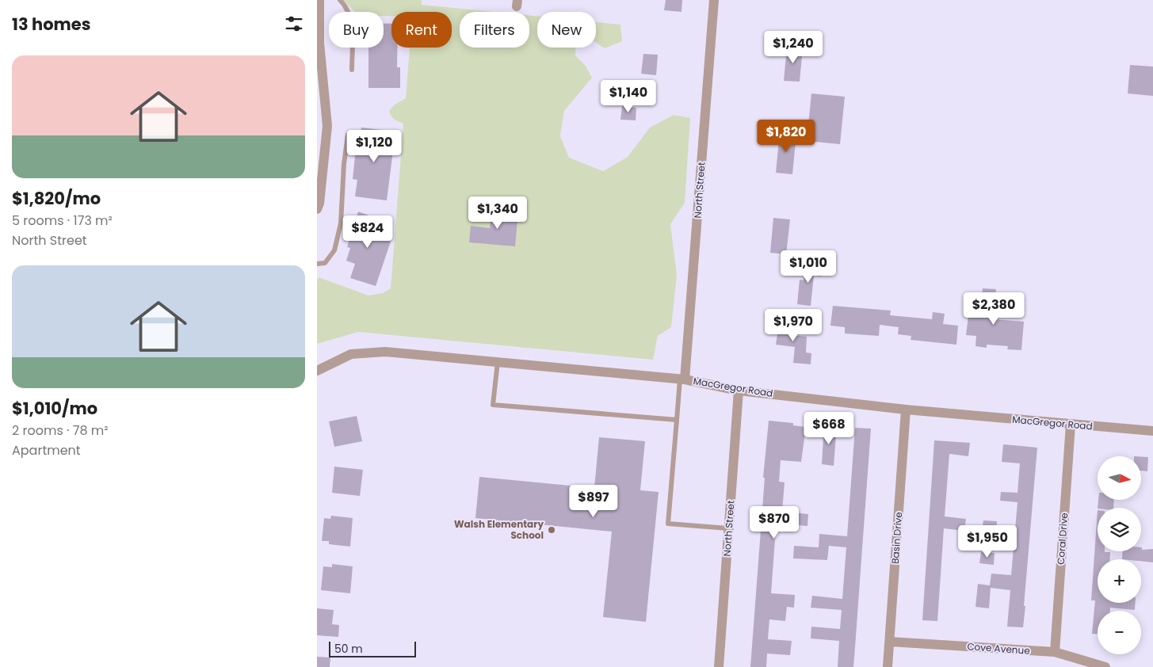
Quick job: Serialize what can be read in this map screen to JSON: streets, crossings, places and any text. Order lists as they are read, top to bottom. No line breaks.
{"streets":{"street":["North Street","MacGregor Road","Basin Drive","Coral Drive","Cove Avenue"]},"crossings":[["North Street","MacGregor Road"],["MacGregor Road","Basin Drive"],["MacGregor Road","Coral Drive"],["Basin Drive","Cove Avenue"],["Coral Drive","Cove Avenue"]],"places":["Walsh Elementary School"],"scale_bar":"50 m","north":"right","page":{"heading":"13 homes","chip":["Buy","Rent","Filters","New"],"price":["$1,240","$1,140","$1,820","$1,120","$1,340","$824","$1,010","$2,380","$1,970","$668","$897","$870","$1,950"],"list":[{"name":"$1,820/mo","note":"5 rooms · 173 m² · North Street"},{"name":"$1,010/mo","note":"2 rooms · 78 m² · Apartment"}],"map_buttons":["+","−"],"scale":"50 m"}}
